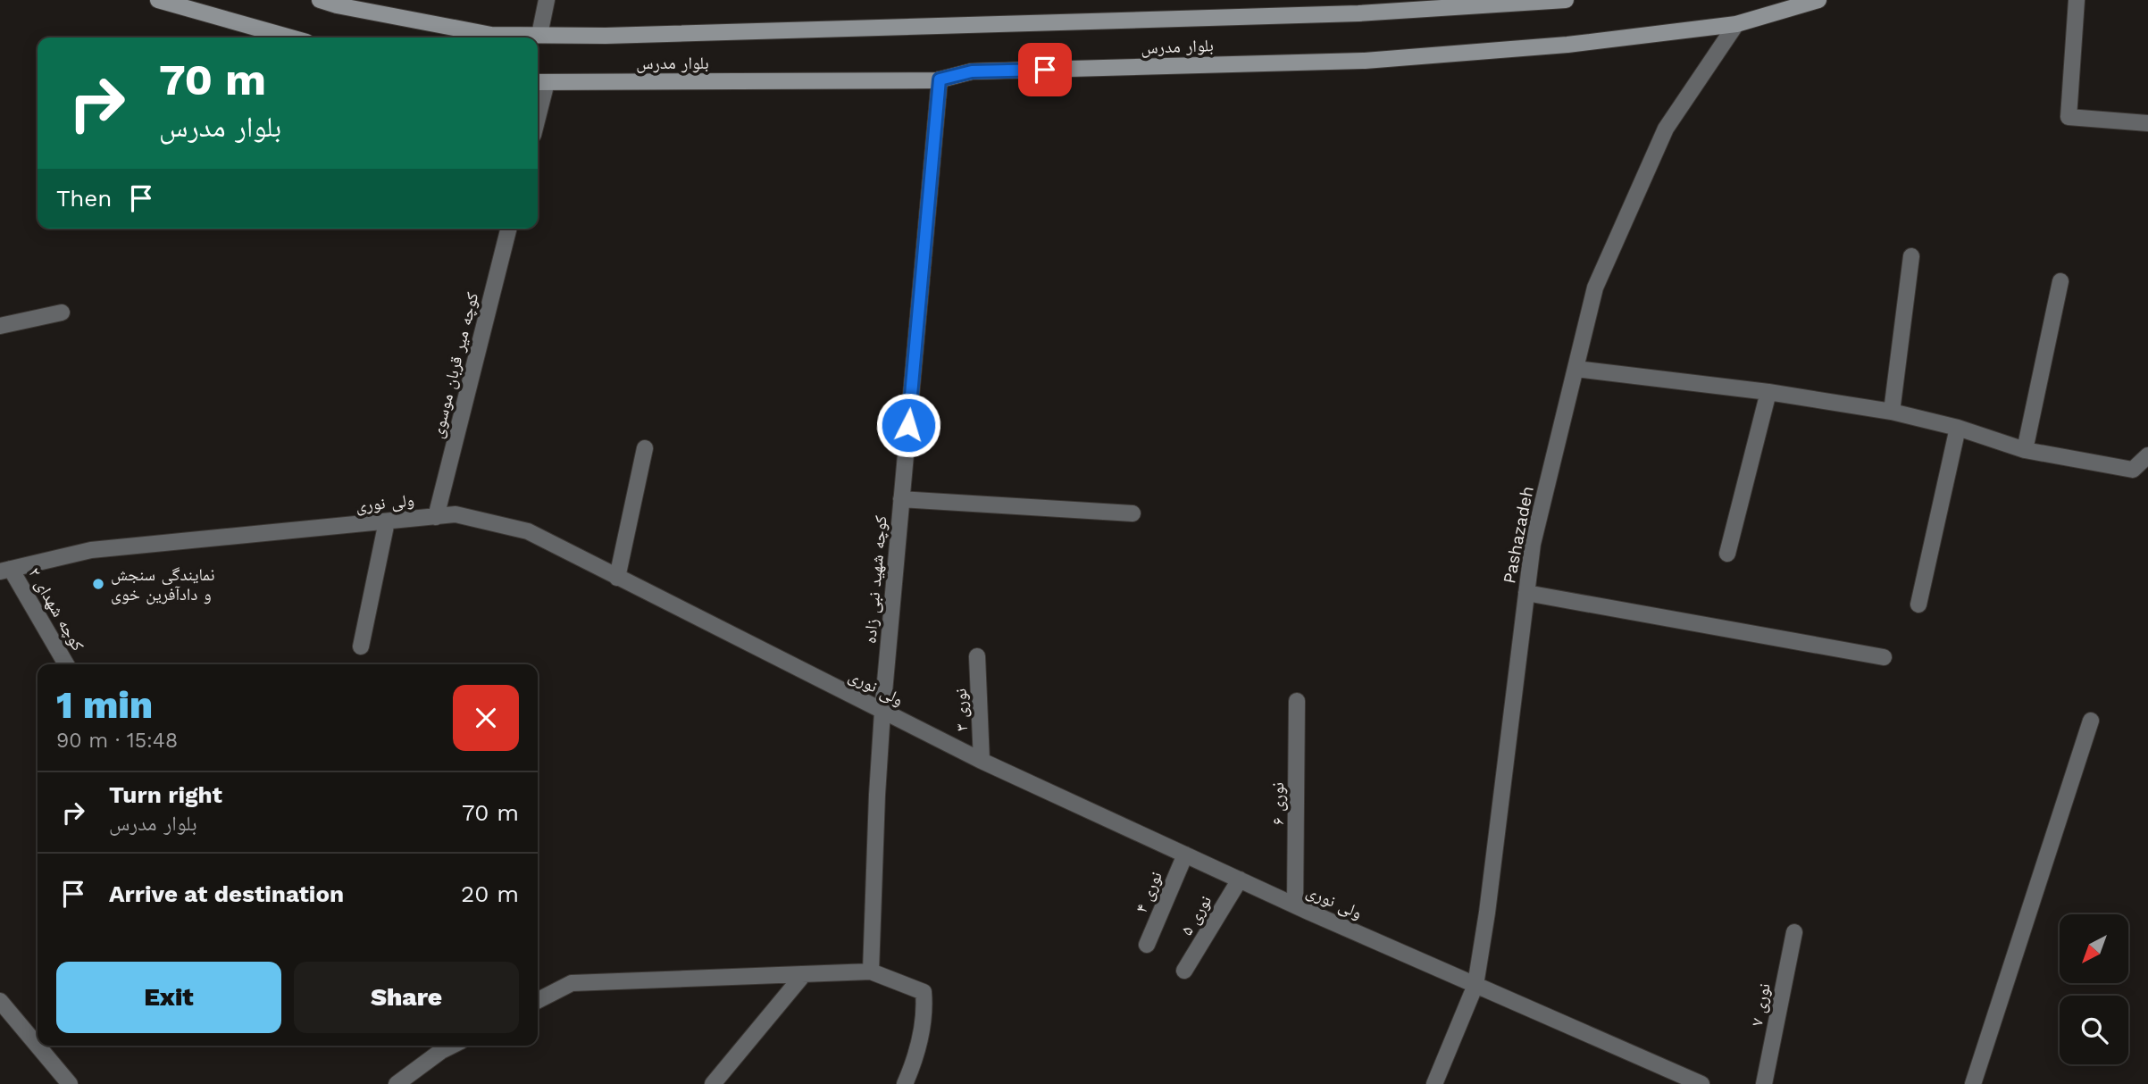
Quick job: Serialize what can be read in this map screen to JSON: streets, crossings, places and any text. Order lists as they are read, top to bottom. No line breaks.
{"streets":{"main road":["بلوار مدرس"],"street":["کوچه میر قربان موسوی","ولی نوری","Pashazadeh","کوچه شهید نبی زاده","کوچه شهدای ۲","نوری ۳","نوری ۶","نوری ۴","نوری ۵","نوری ۷"]},"crossings":[["بلوار مدرس","Pashazadeh"],["بلوار مدرس","کوچه شهید نبی زاده"],["کوچه میر قربان موسوی","ولی نوری"],["ولی نوری","Pashazadeh"],["ولی نوری","کوچه شهید نبی زاده"],["ولی نوری","کوچه شهدای ۲"],["ولی نوری","نوری ۳"],["ولی نوری","نوری ۶"],["ولی نوری","نوری ۴"],["ولی نوری","نوری ۵"]],"places":["نمایندگی سنجش و دادآفرین خوی"],"north":"bottom left","page":{"turn":["70 m","بلوار مدرس"],"then":"Then","heading":["1 min","90 m · 15:48"],"list":[{"name":"Turn right","note":"بلوار مدرس","value":"70 m"},{"name":"Arrive at destination","value":"20 m"}],"buttons":["Exit","Share"]}}
